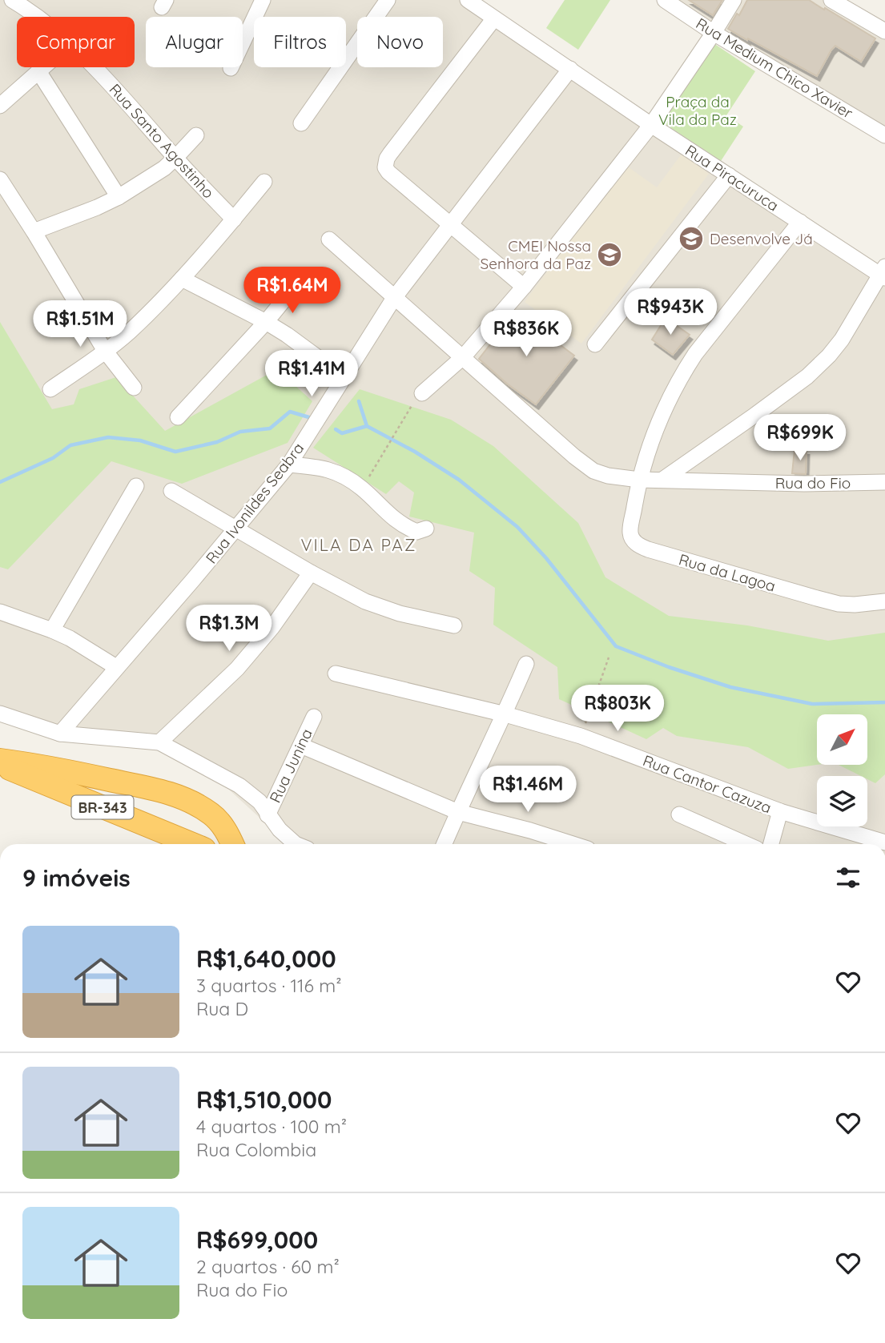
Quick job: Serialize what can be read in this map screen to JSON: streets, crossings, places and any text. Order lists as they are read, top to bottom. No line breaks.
{"streets":{"highway":["BR-343"],"street":["Rua Medium Chico Xavier","Rua Santo Agostinho","Rua Piracuruca","Rua do Fio","Rua Ivonildes Seabra","Rua da Lagoa","Rua Junina","Rua Cantor Cazuza"]},"crossings":[["Rua Piracuruca","Rua Ivonildes Seabra"],["Rua Piracuruca","Rua da Lagoa"],["Rua do Fio","Rua da Lagoa"]],"districts":["VILA DA PAZ"],"parks":["Praça da Vila da Paz"],"places":{"school or university":["Desenvolve Já","CMEI Nossa Senhora da Paz"]},"north":"top right","page":{"chip":["Comprar","Alugar","Filtros","Novo"],"price":["R$1.64M","R$943K","R$1.51M","R$836K","R$1.41M","R$699K","R$1.3M","R$803K","R$1.46M"],"heading":"9 imóveis","list":[{"name":"R$1,640,000","note":"3 quartos · 116 m² · Rua D"},{"name":"R$1,510,000","note":"4 quartos · 100 m² · Rua Colombia"},{"name":"R$699,000","note":"2 quartos · 60 m² · Rua do Fio"}]}}
